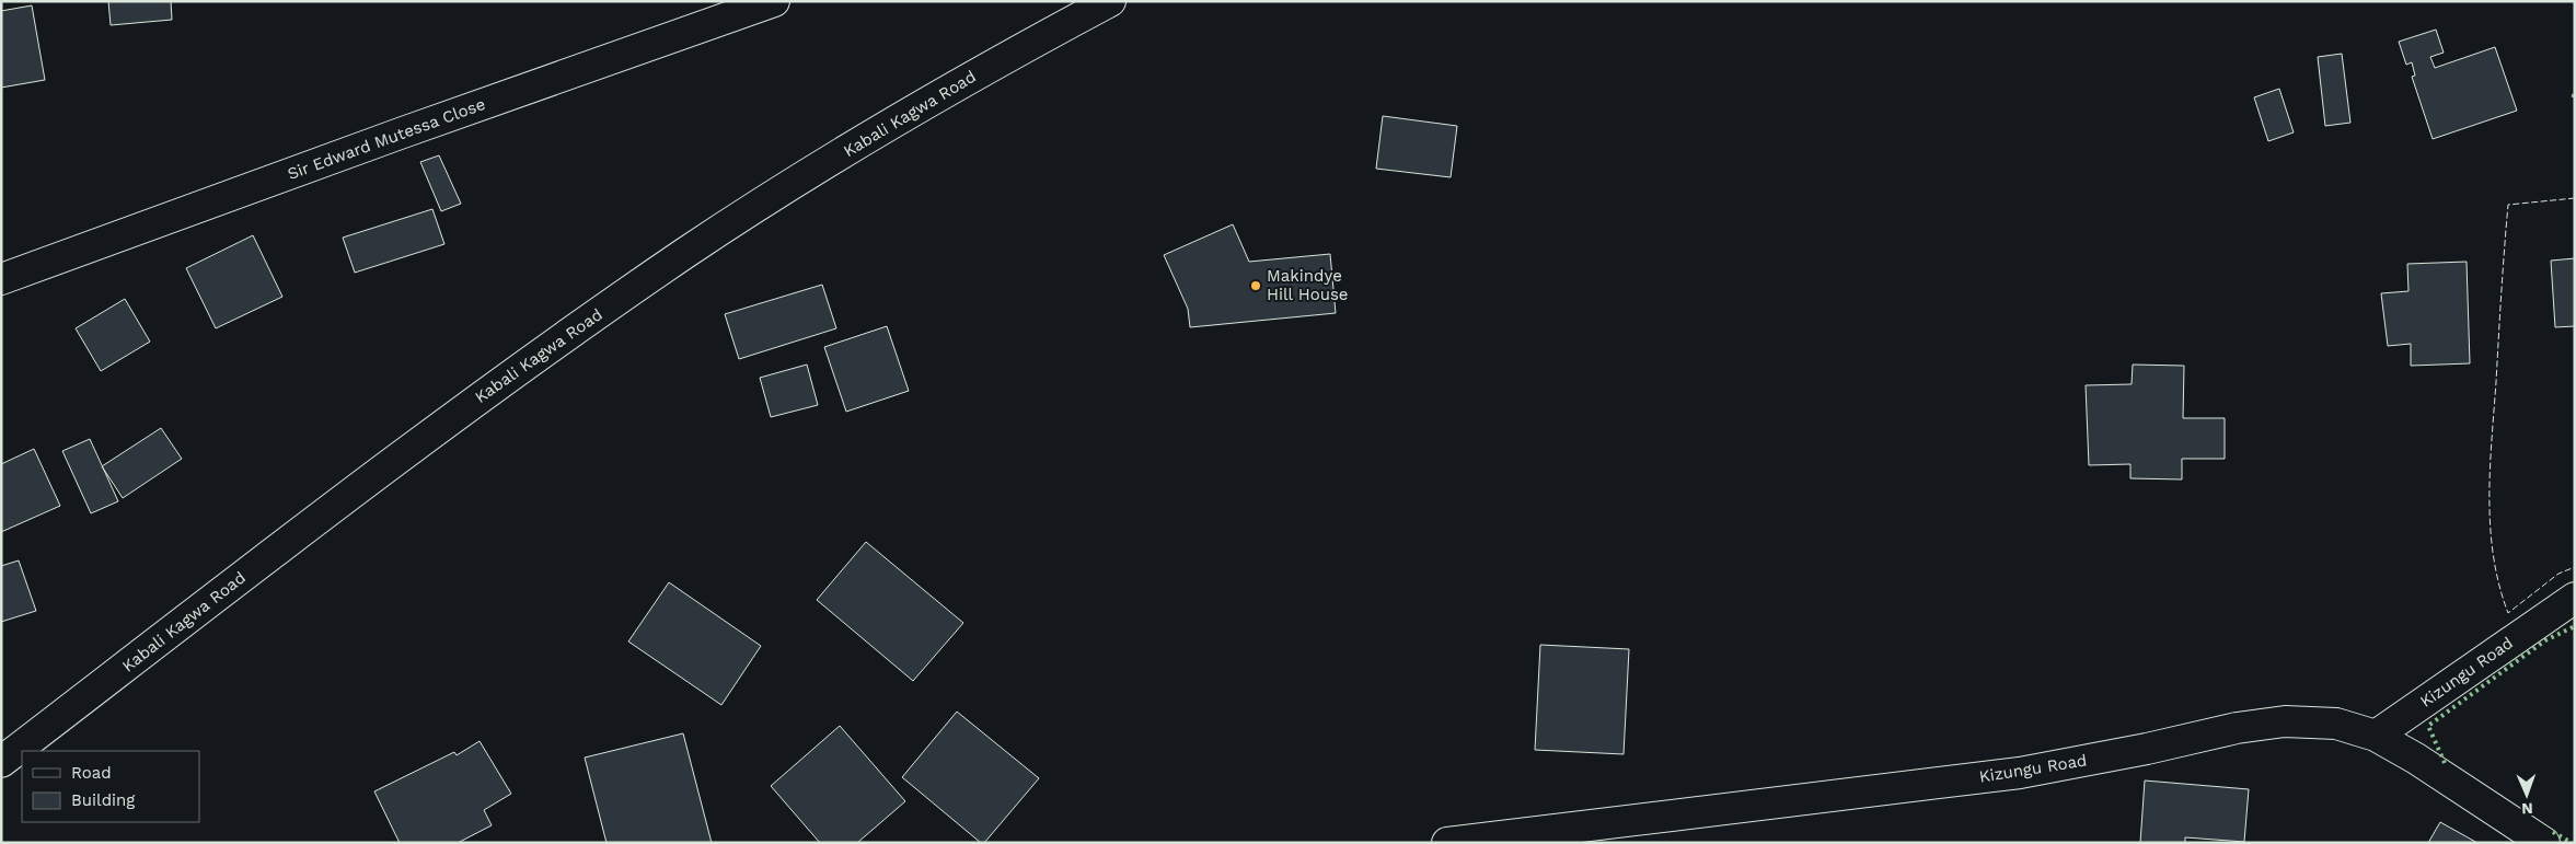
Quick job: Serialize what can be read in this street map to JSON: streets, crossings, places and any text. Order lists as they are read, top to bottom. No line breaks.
{"streets":{"street":["Kabali Kagwa Road","Sir Edward Mutessa Close","Kizungu Road"]},"places":["Makindye Hill House"],"legend":["Road","Building"],"north":"bottom"}
